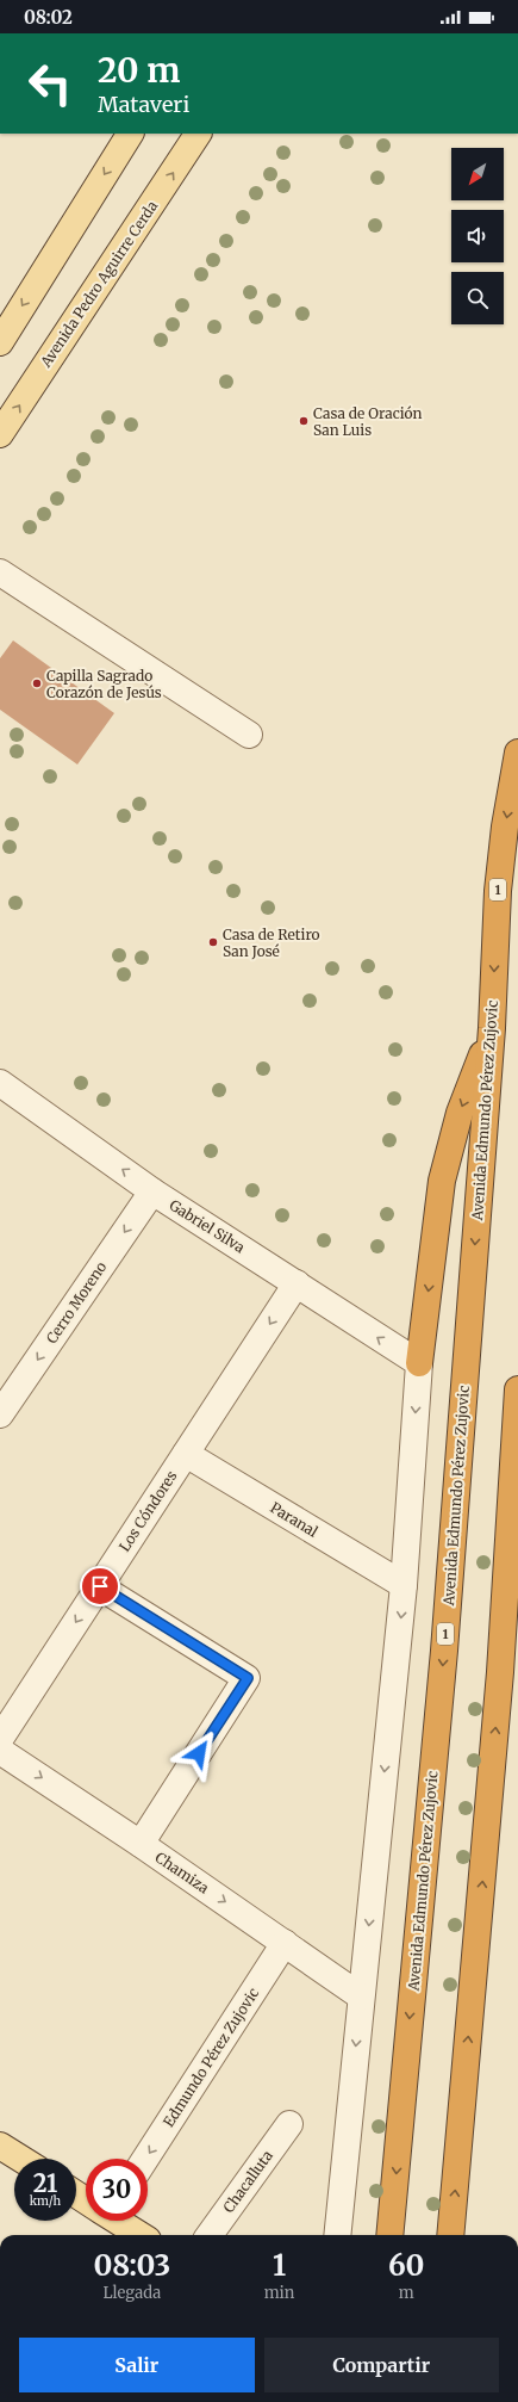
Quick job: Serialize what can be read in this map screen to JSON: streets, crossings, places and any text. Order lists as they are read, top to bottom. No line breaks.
{"streets":{"highway":["1","Avenida Edmundo Pérez Zujovic"],"main road":["Avenida Pedro Aguirre Cerda"],"street":["Gabriel Silva","Cerro Moreno","Los Cóndores","Paranal","Chamiza","Edmundo Pérez Zujovic","Chacalluta"]},"crossings":[["Gabriel Silva","Cerro Moreno"],["Gabriel Silva","Los Cóndores"],["Los Cóndores","Paranal"],["Chamiza","Edmundo Pérez Zujovic"]],"one_way":["Gabriel Silva","Cerro Moreno","Los Cóndores","Chamiza","Edmundo Pérez Zujovic"],"places":["Casa de Oración San Luis","Capilla Sagrado Corazón de Jesús","Casa de Retiro San José"],"north":"bottom left","page":{"status":"08:02","turn":["20 m","Mataveri"],"speed":"21 km/h","limit":"30","eta":["08:03","Llegada","1","min","60","m"],"buttons":["Salir","Compartir"]}}
